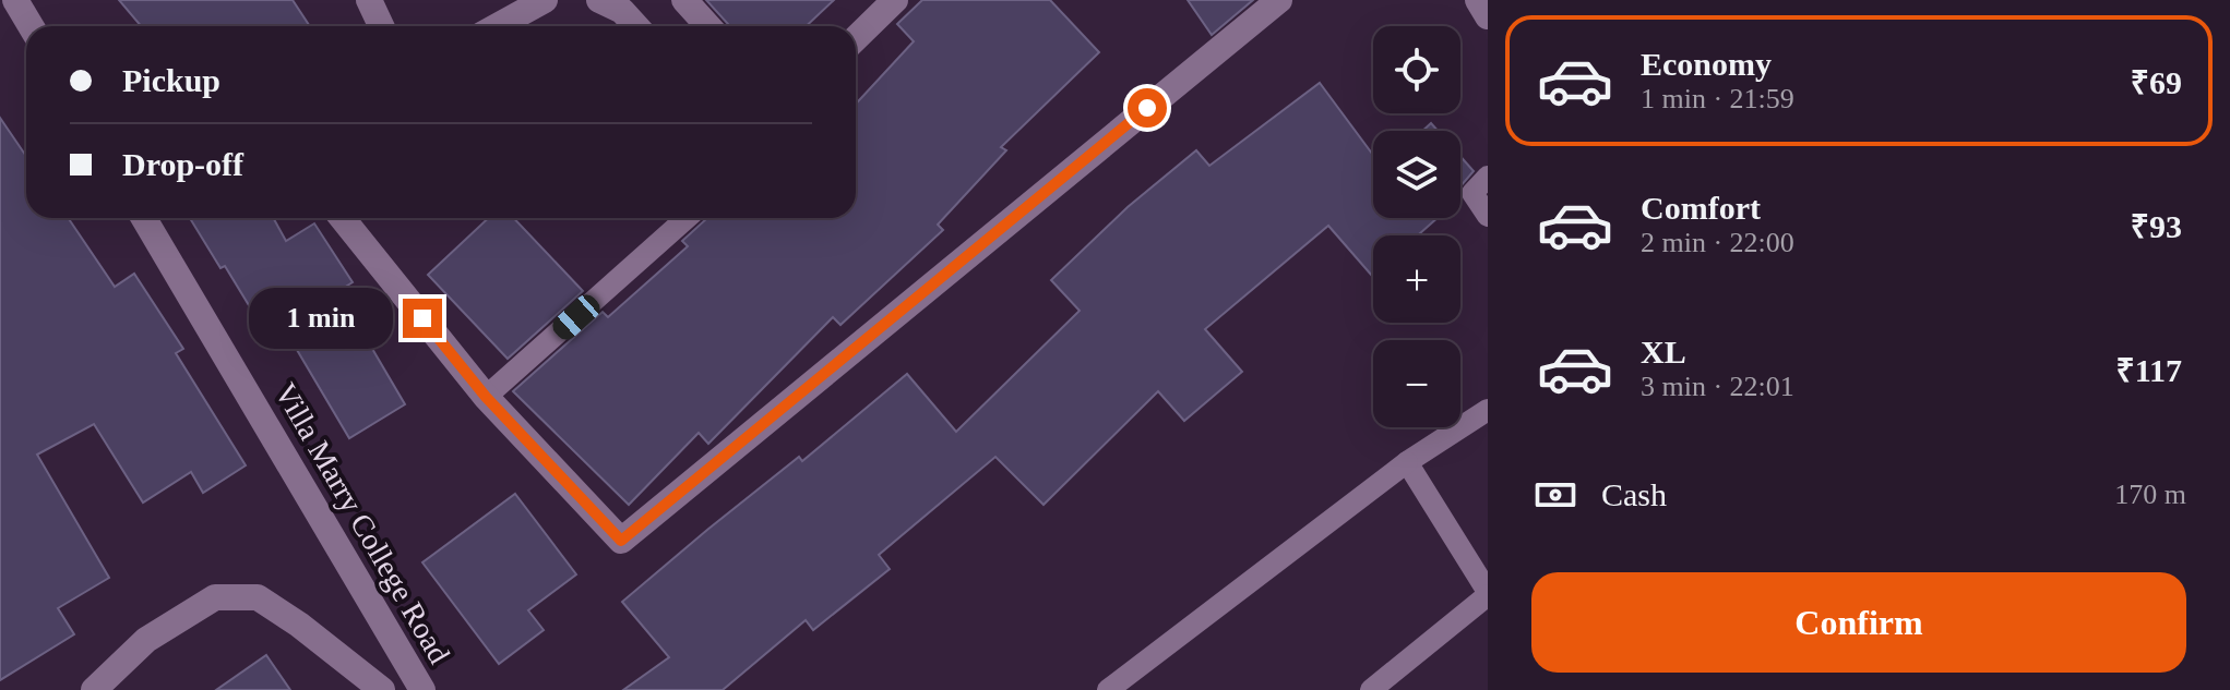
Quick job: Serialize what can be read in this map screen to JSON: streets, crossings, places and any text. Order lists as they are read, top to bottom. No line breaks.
{"streets":{"street":["Villa Marry College Road"]},"page":{"list":[{"name":"Economy","note":"1 min · 21:59","value":"₹69"},{"name":"Comfort","note":"2 min · 22:00","value":"₹93"},{"name":"XL","note":"3 min · 22:01","value":"₹117"}],"map_buttons":["+","−"],"banner":["Pickup","Drop-off"],"bubble":"1 min","pay":["Cash","170 m"],"buttons":"Confirm"}}
